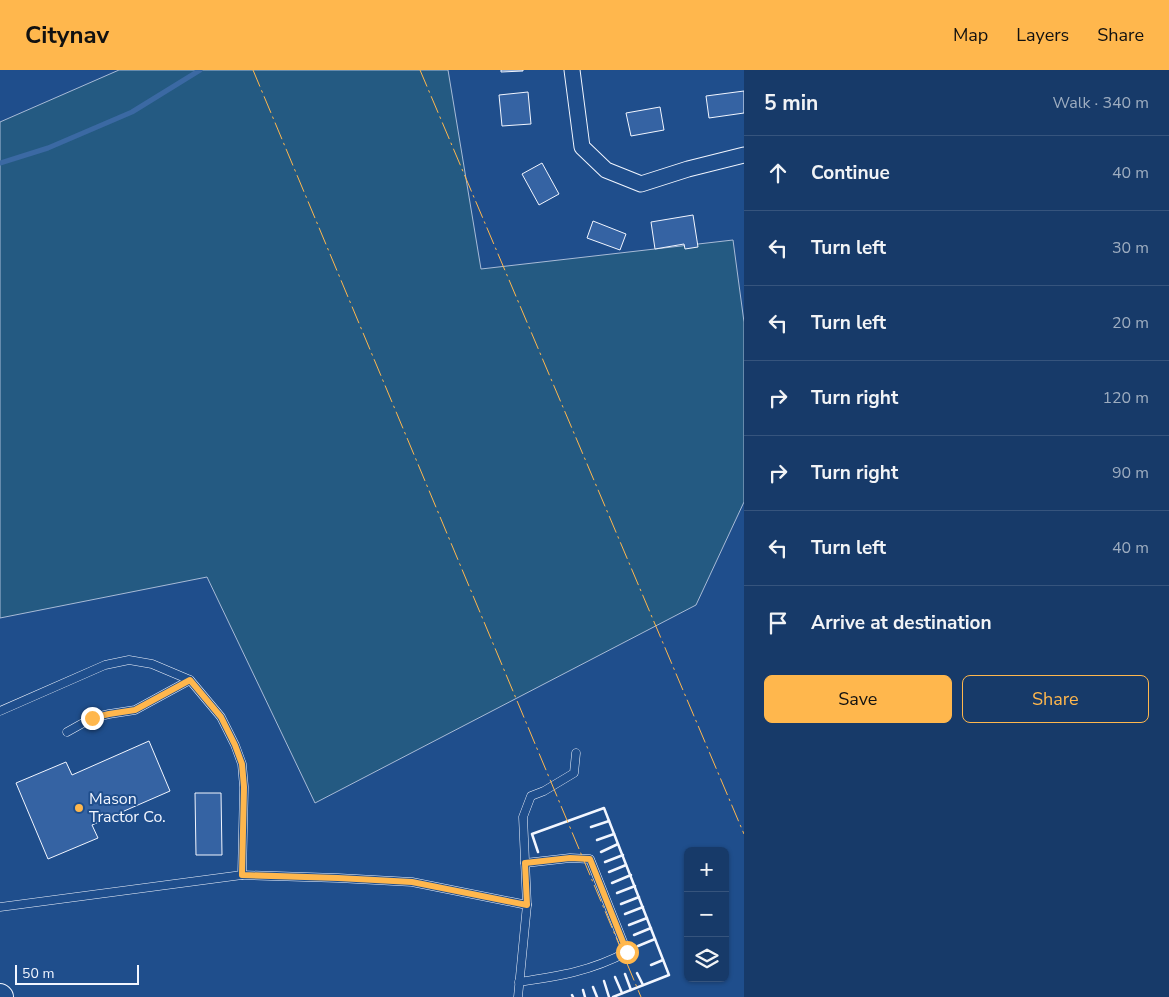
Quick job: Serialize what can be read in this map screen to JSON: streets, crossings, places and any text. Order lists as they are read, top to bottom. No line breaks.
{"places":["Mason Tractor Co."],"scale_bar":"50 m","page":{"header":"Citynav","nav":["Map","Layers","Share"],"heading":["5 min","Walk · 340 m"],"list":[["Continue","40 m"],["Turn left","30 m"],["Turn left","20 m"],["Turn right","120 m"],["Turn right","90 m"],["Turn left","40 m"],"Arrive at destination"],"buttons":["Save","Share"],"map_buttons":["+","−"],"scale":"50 m"}}
